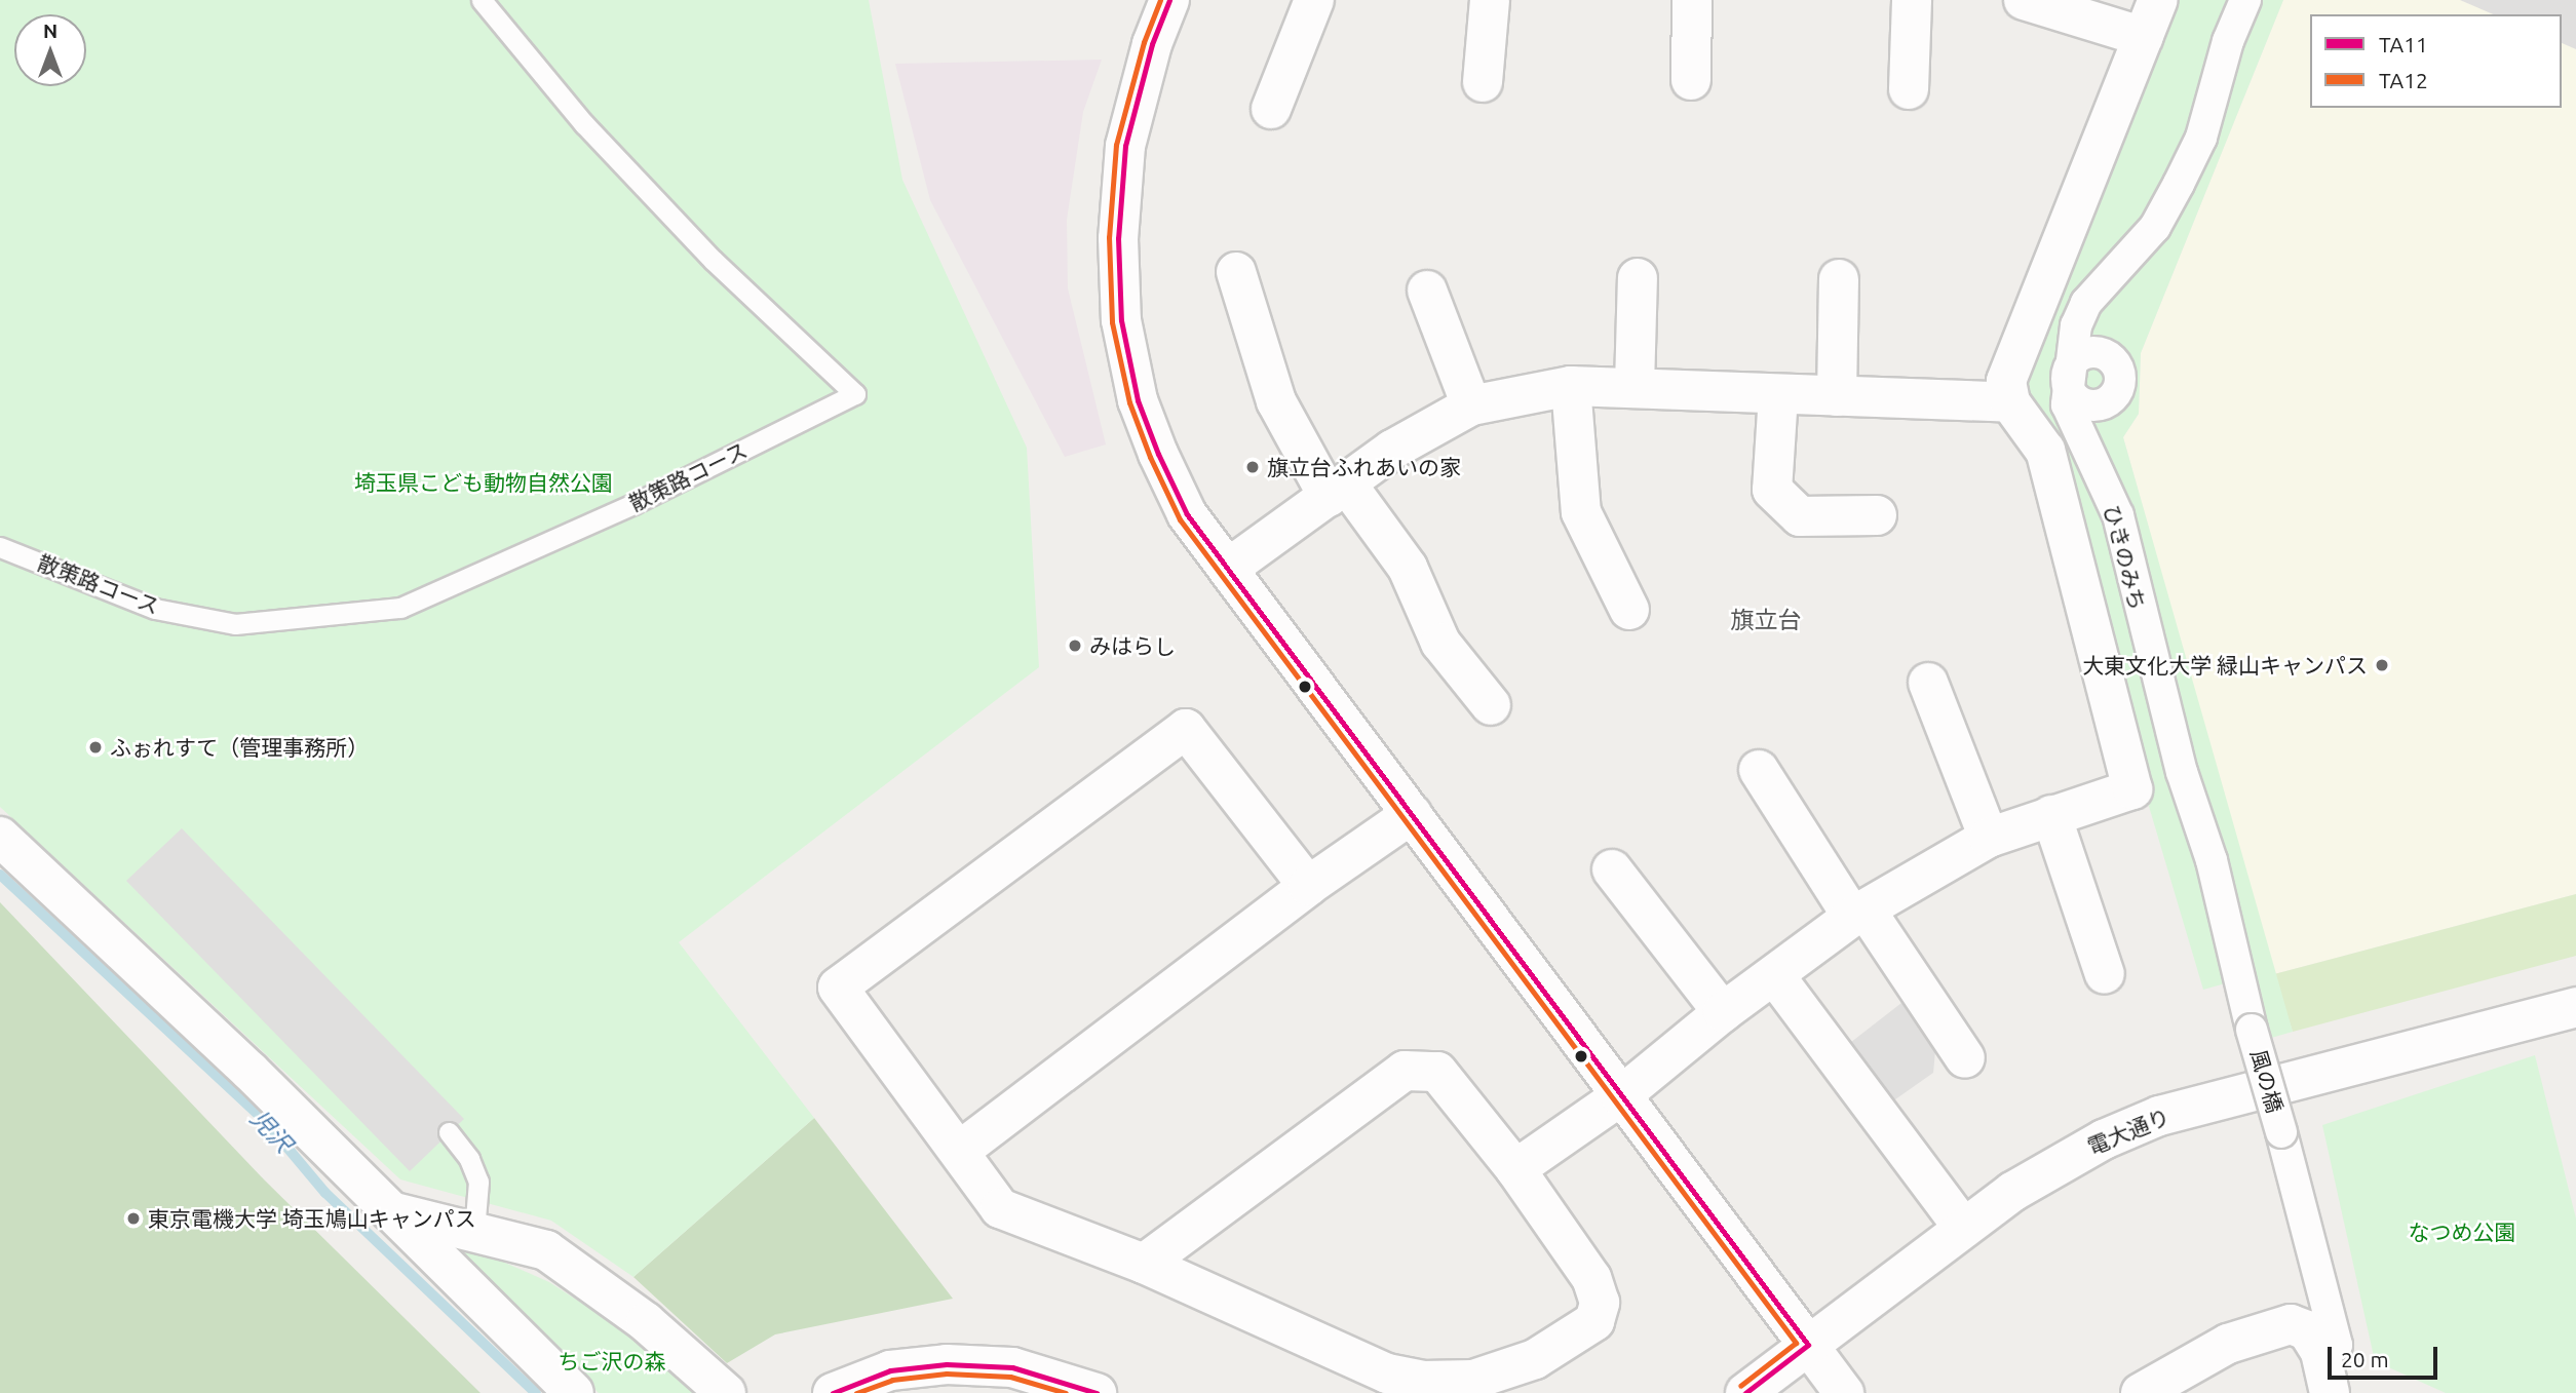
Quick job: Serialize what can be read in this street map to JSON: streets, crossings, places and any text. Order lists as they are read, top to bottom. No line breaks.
{"streets":{"street":["ひきのみち","風の橋","電大通り"],"lane":["散策路コース"]},"crossings":[["ひきのみち","風の橋"]],"districts":["旗立台"],"water":["児沢"],"parks":["埼玉県こども動物自然公園","なつめ公園","ちご沢の森"],"places":["旗立台ふれあいの家","みはらし","大東文化大学 緑山キャンパス","ふぉれすて（管理事務所）","東京電機大学 埼玉鳩山キャンパス"],"lines":["transit line TA11","transit line TA12"],"legend":["TA11","TA12"],"scale_bar":"20 m","north":"top"}
